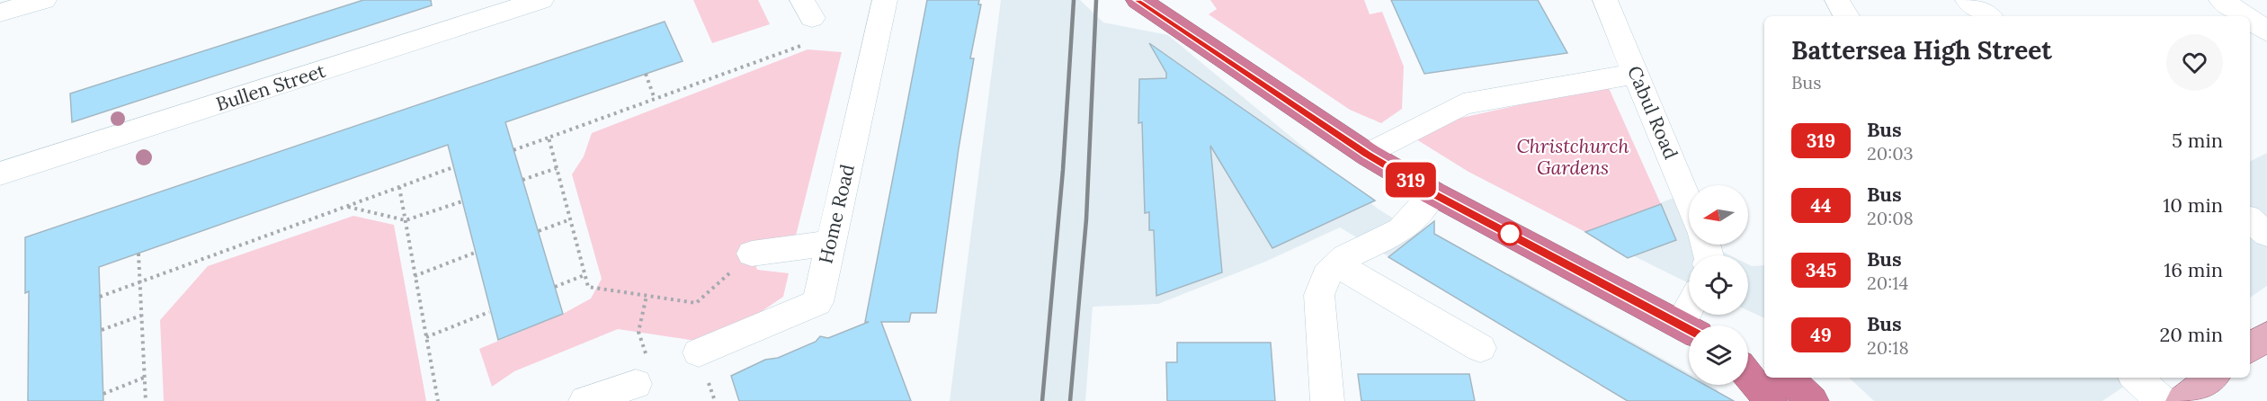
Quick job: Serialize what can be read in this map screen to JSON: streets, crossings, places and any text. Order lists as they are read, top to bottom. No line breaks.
{"streets":{"street":["Bullen Street","Cabul Road","Home Road"]},"parks":["Christchurch Gardens"],"lines":["bus line 319"],"north":"left","page":{"on_map":"319","heading":["Battersea High Street","Bus"],"list":[{"mark":"319","name":"Bus","note":"20:03","value":"5 min"},{"mark":"44","name":"Bus","note":"20:08","value":"10 min"},{"mark":"345","name":"Bus","note":"20:14","value":"16 min"},{"mark":"49","name":"Bus","note":"20:18","value":"20 min"}]}}
